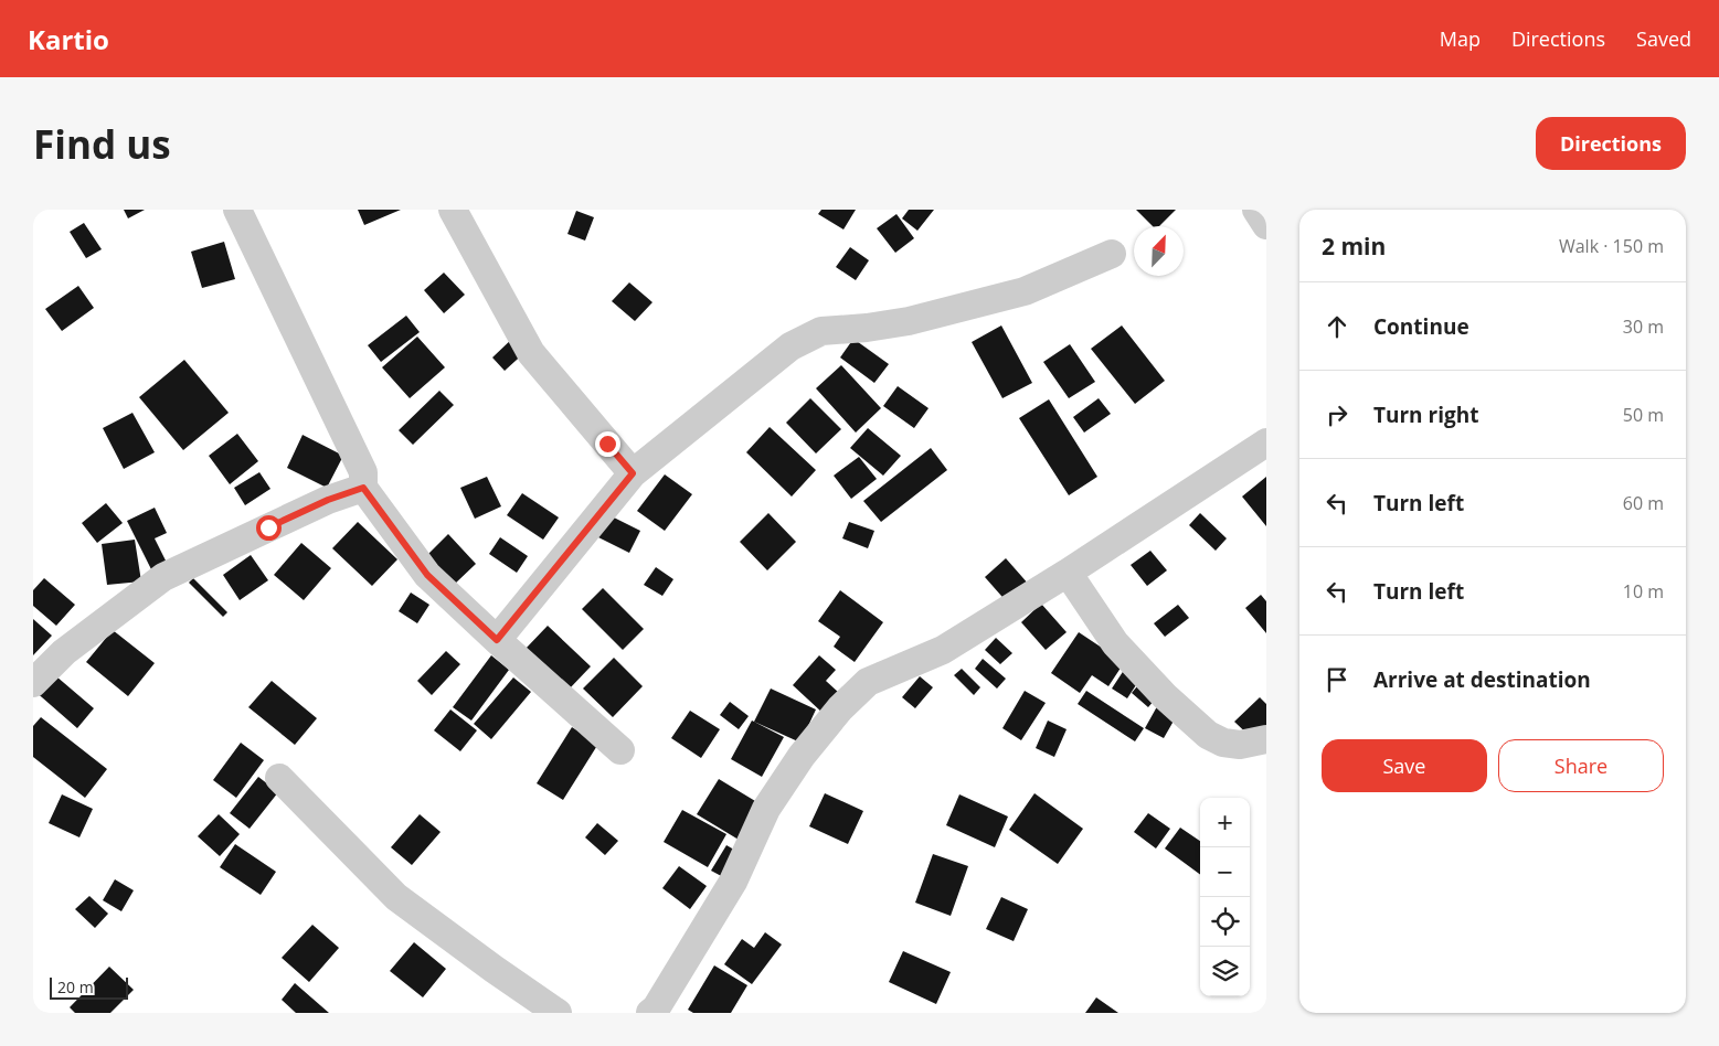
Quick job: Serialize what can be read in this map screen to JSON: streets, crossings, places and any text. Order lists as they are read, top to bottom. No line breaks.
{"scale_bar":"20 m","north":"top right","page":{"header":"Kartio","nav":["Map","Directions","Saved"],"buttons":["Directions",["Save","Share"]],"title":"Find us","heading":["2 min","Walk · 150 m"],"list":[["Continue","30 m"],["Turn right","50 m"],["Turn left","60 m"],["Turn left","10 m"],"Arrive at destination"],"map_buttons":["+","−"],"scale":"20 m"}}
